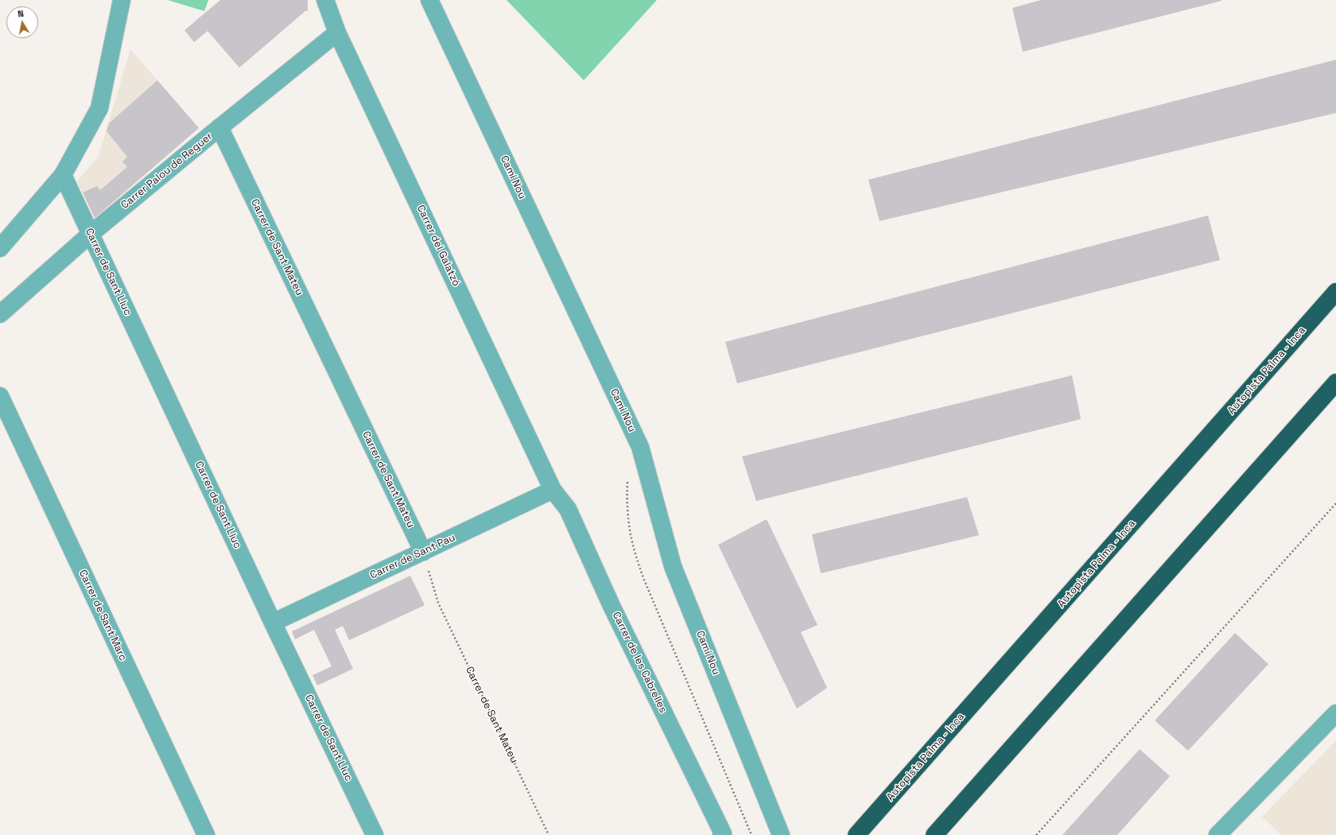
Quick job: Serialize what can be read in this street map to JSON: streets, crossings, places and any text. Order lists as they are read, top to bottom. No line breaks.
{"streets":{"highway":["Autopista Palma - Inca"],"street":["Carrer Palou de Reguer","Camí Nou","Carrer del Galatzó","Carrer de Sant Mateu","Carrer de Sant Lluc","Carrer de Sant Pau","Carrer de Sant Marc","Carrer de les Cabrelles"]},"crossings":[["Carrer Palou de Reguer","Carrer del Galatzó"],["Carrer Palou de Reguer","Carrer de Sant Mateu"],["Carrer Palou de Reguer","Carrer de Sant Lluc"],["Carrer del Galatzó","Carrer de Sant Pau"],["Carrer del Galatzó","Carrer de les Cabrelles"],["Carrer de Sant Mateu","Carrer de Sant Pau"],["Carrer de Sant Lluc","Carrer de Sant Pau"],["Carrer de Sant Pau","Carrer de les Cabrelles"]],"north":"top"}
